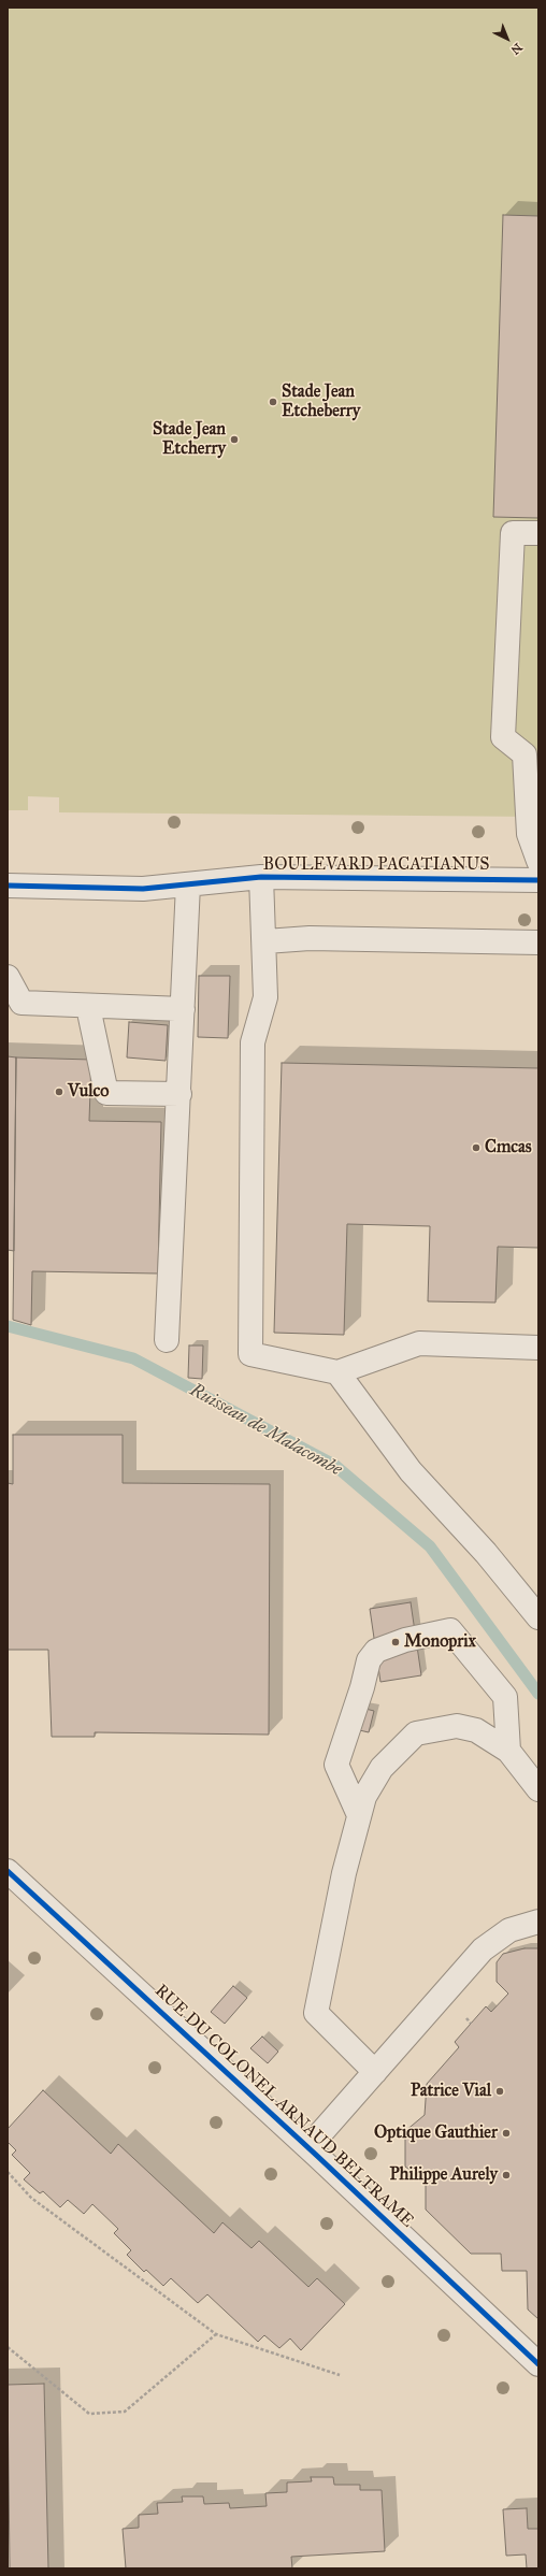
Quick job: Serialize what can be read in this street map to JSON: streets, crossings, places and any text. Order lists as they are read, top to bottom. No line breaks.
{"streets":{"street":["BOULEVARD PACATIANUS","RUE DU COLONEL ARNAUD BELTRAME"]},"water":["Ruisseau de Malacombe"],"places":["Stade Jean Etcheberry","Stade Jean Etcherry","Vulco","Cmcas","Monoprix","Patrice Vial","Optique Gauthier","Philippe Aurely"],"north":"bottom right"}
